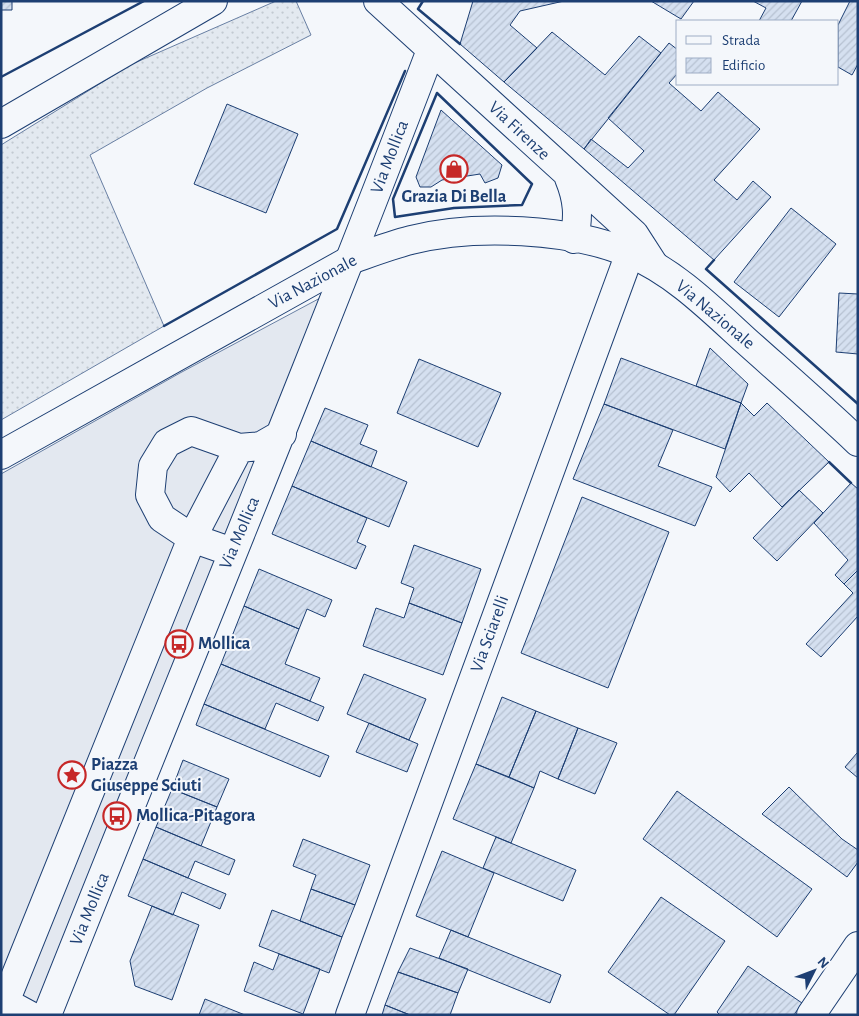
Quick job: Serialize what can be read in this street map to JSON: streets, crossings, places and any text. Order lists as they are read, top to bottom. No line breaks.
{"streets":{"street":["Via Firenze","Via Mollica","Via Nazionale","Via Sciarelli"]},"crossings":[["Via Firenze","Via Mollica"],["Via Firenze","Via Nazionale"],["Via Firenze","Via Sciarelli"],["Via Mollica","Via Nazionale"],["Via Nazionale","Via Sciarelli"]],"places":{"shop":["Grazia Di Bella"],"bus stop":["Mollica","Mollica-Pitagora"],"place":["Piazza Giuseppe Sciuti"]},"legend":["Strada","Edificio"],"north":"top right"}
